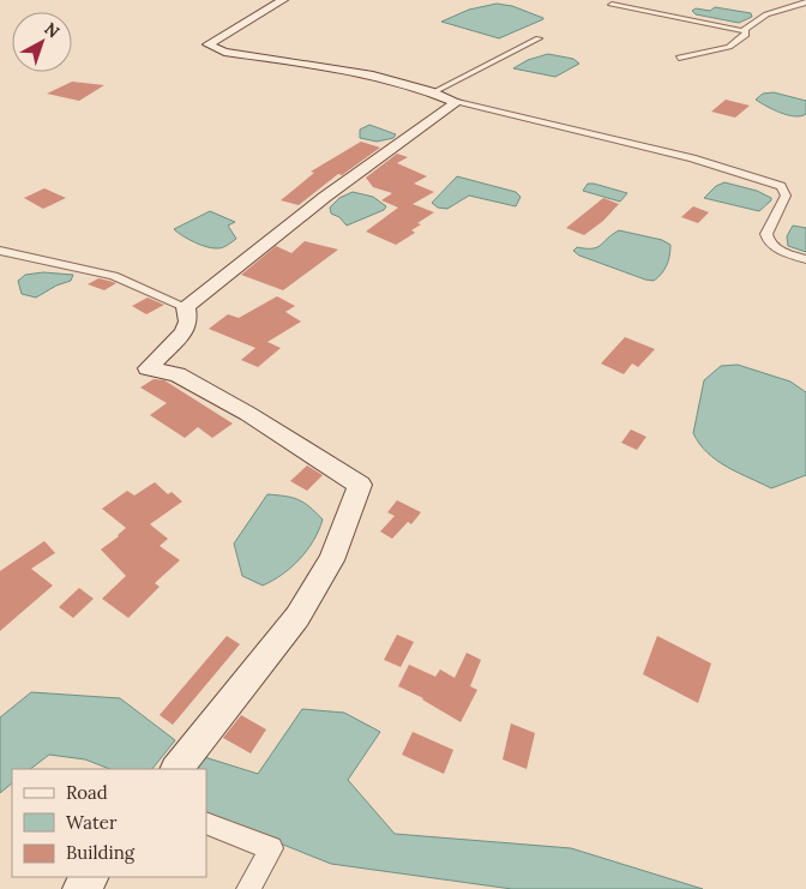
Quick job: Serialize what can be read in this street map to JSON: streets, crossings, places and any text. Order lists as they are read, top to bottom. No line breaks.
{"legend":["Road","Water","Building"],"north":"top right"}
